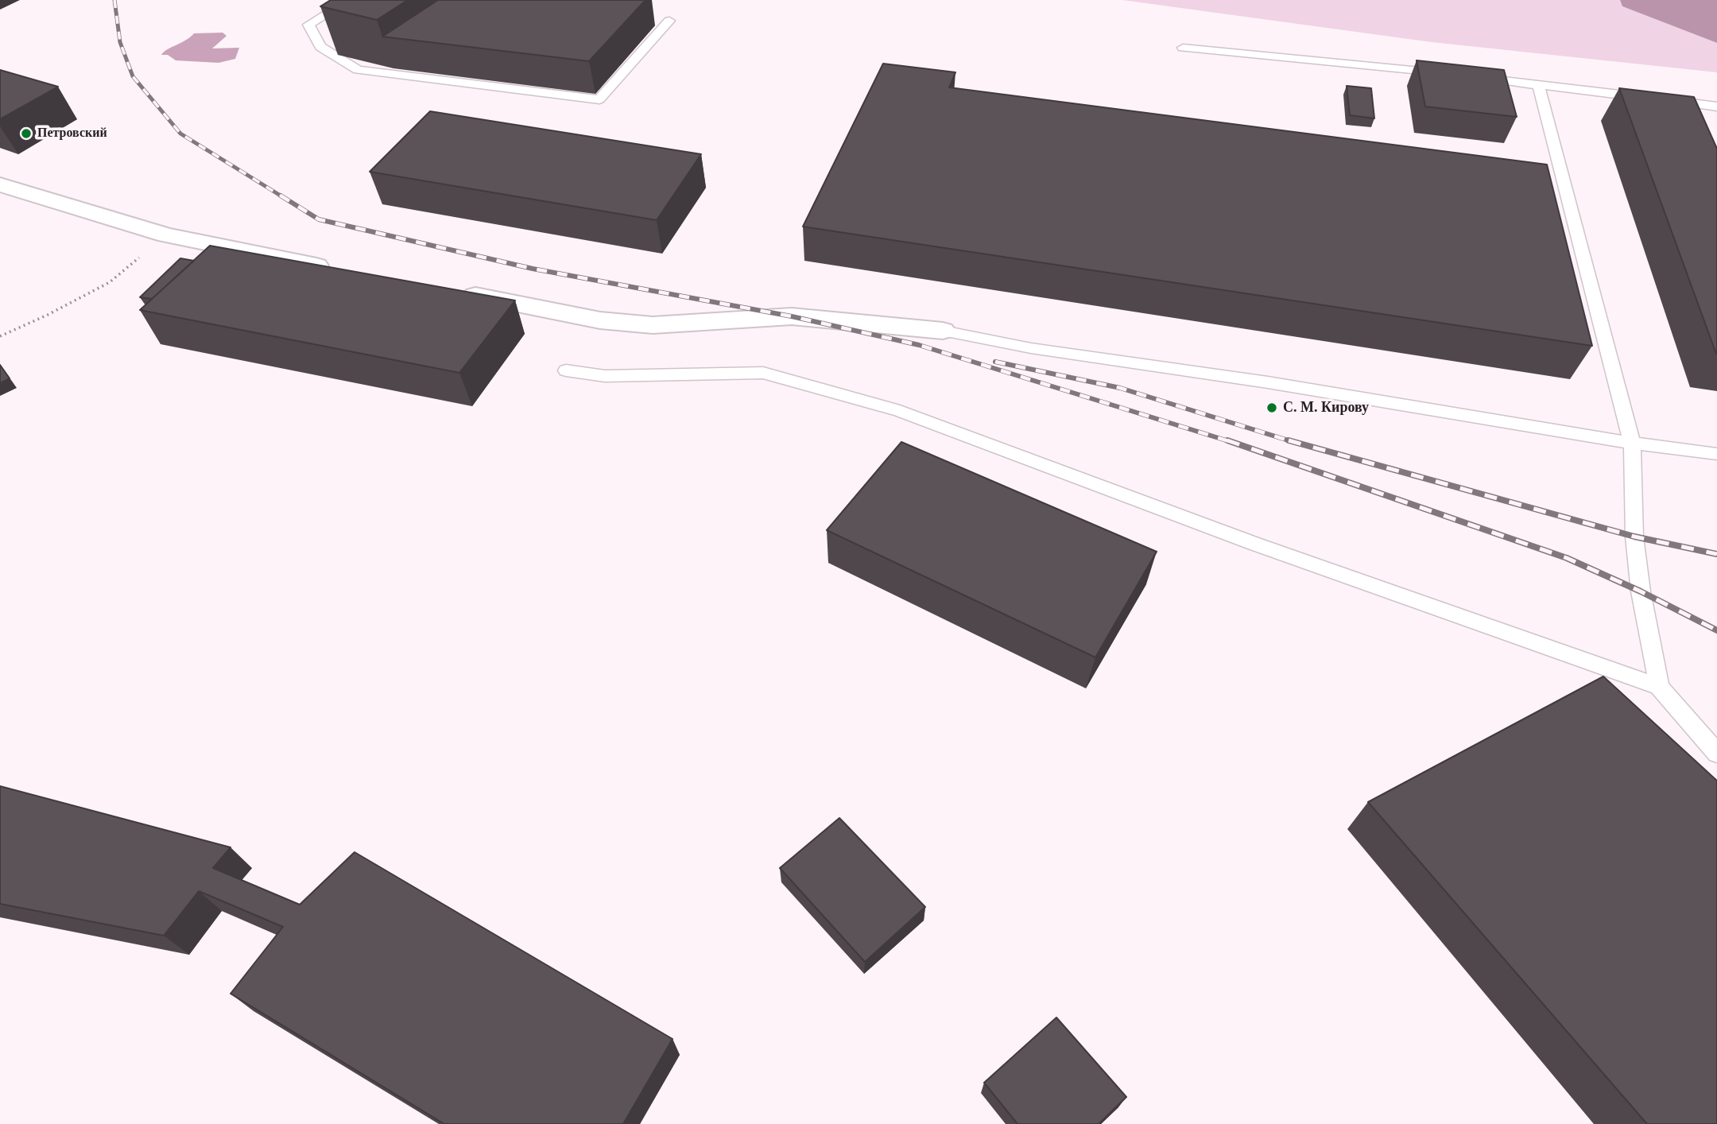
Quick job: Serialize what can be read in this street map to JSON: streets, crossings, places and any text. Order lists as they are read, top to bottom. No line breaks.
{"places":["Петровский","С. М. Кирову"]}
